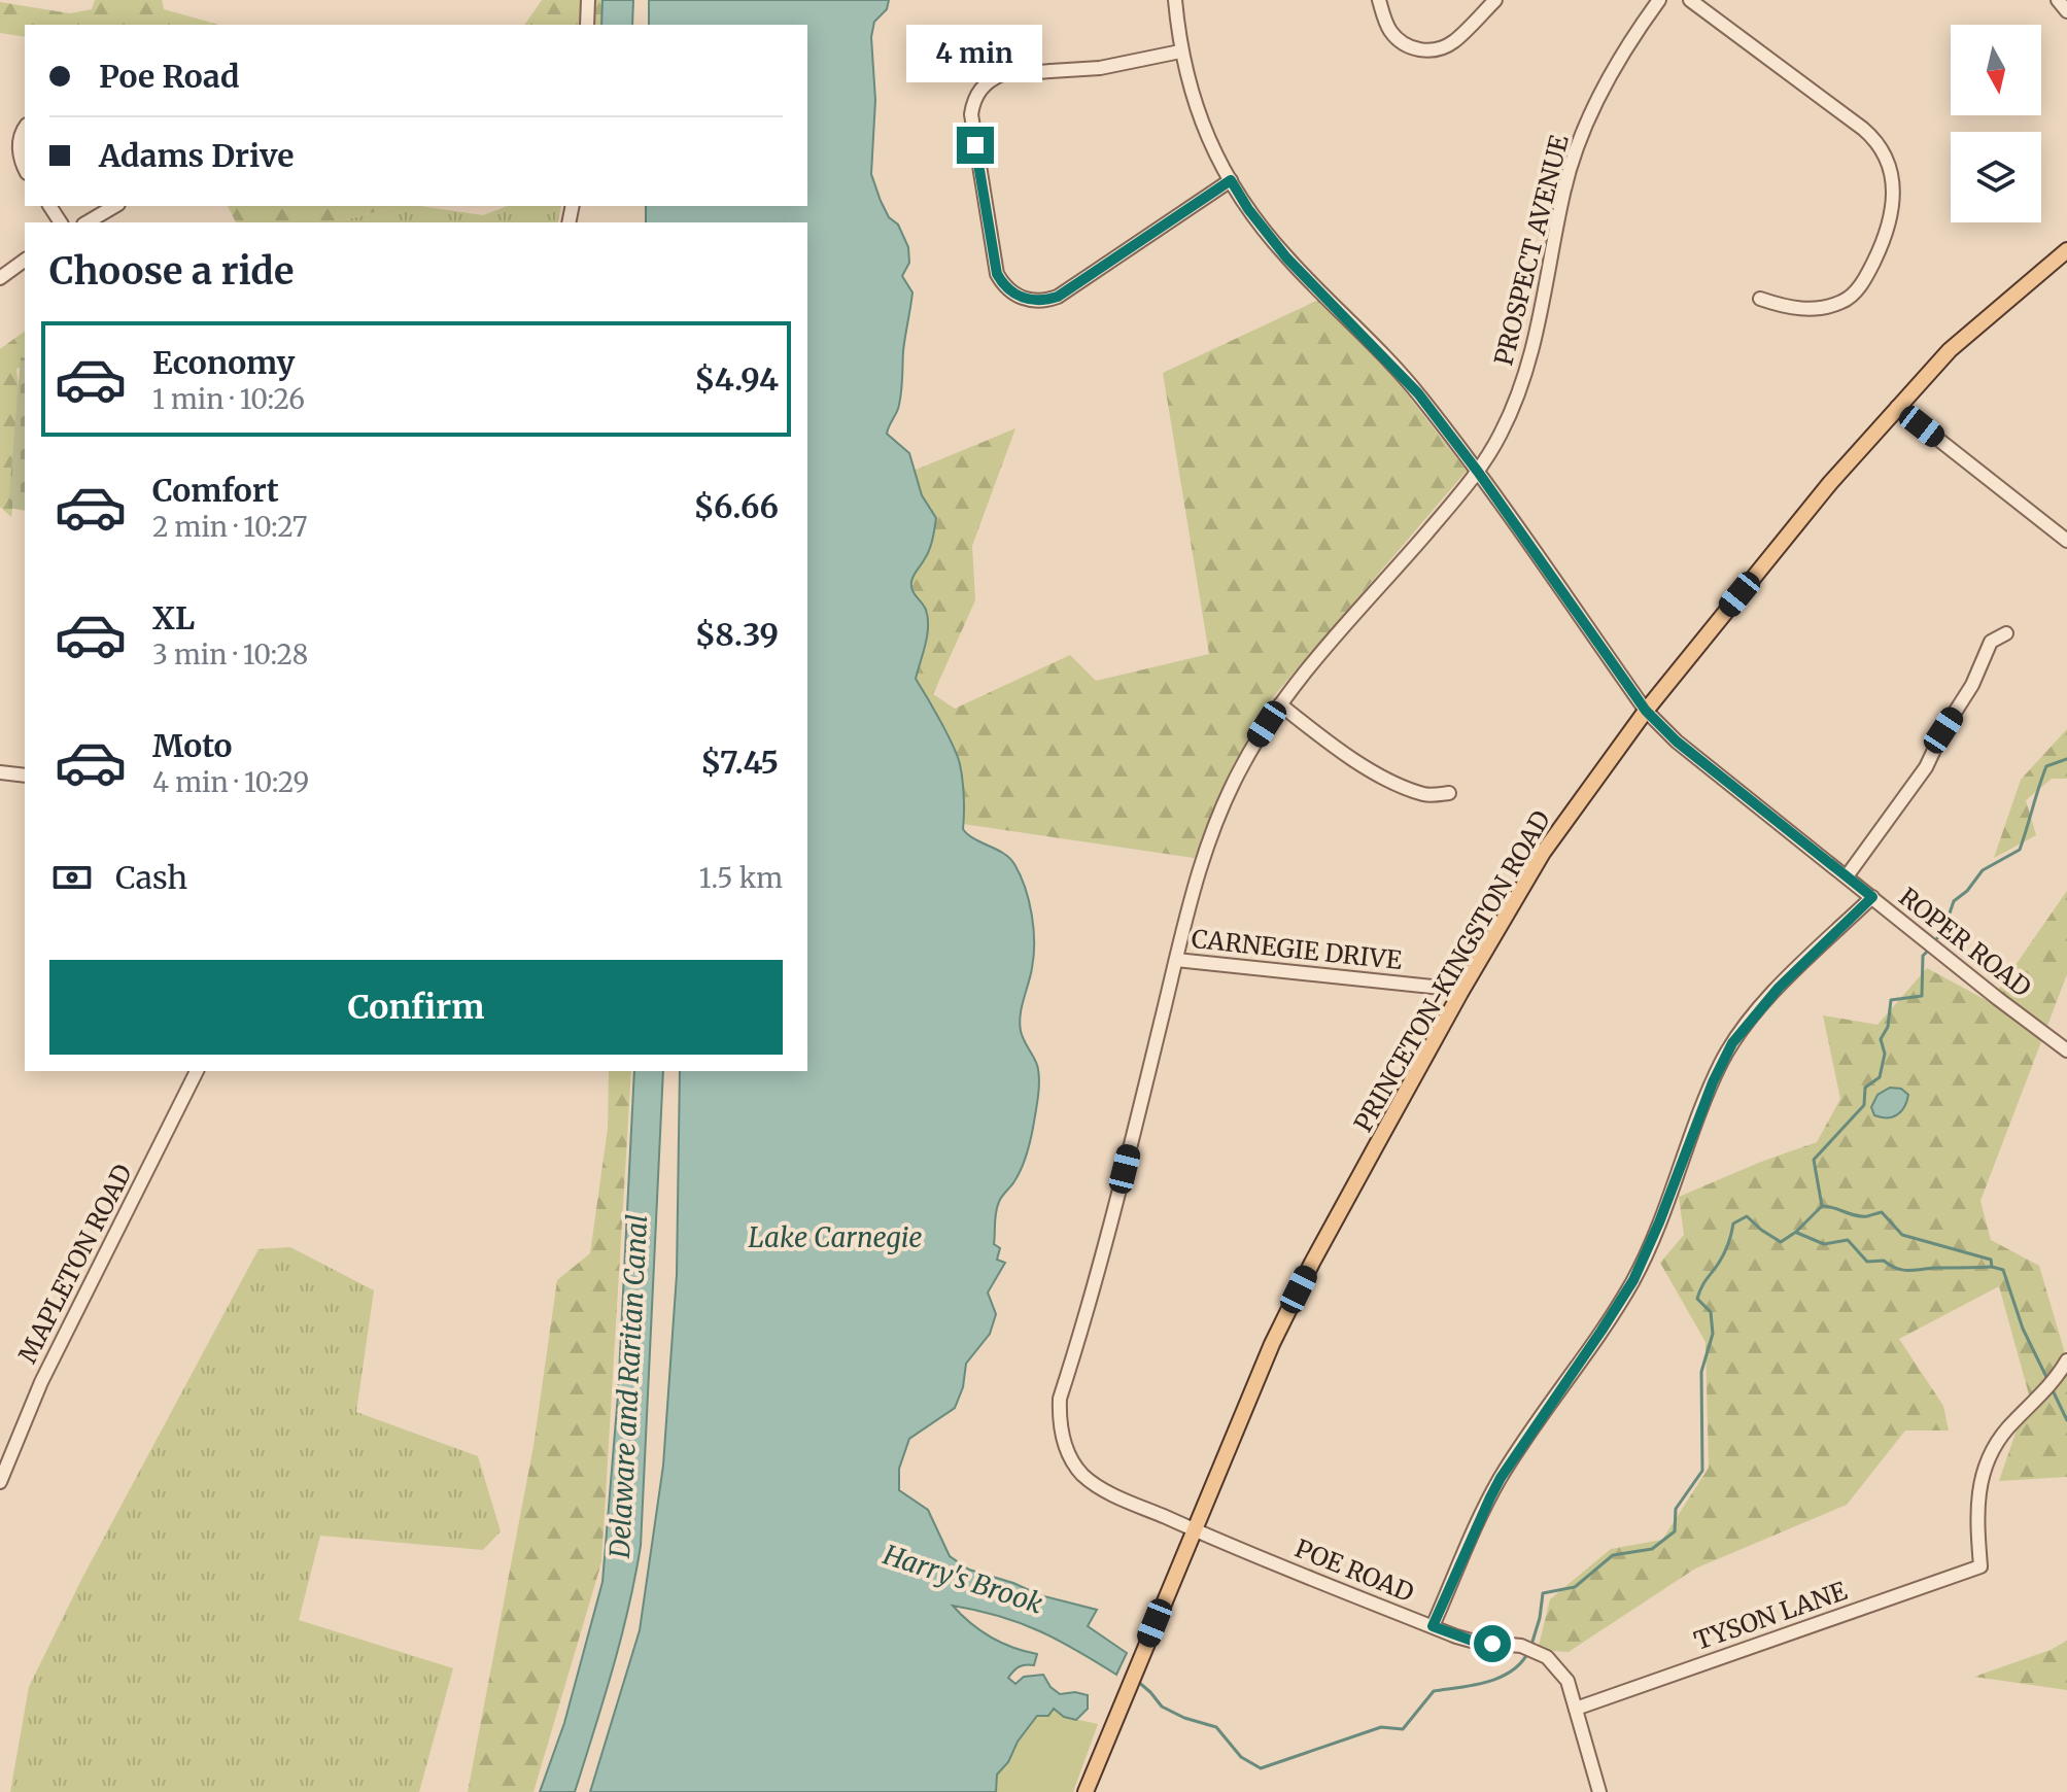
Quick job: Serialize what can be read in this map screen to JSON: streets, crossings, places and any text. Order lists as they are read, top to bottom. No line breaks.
{"streets":{"main road":["PRINCETON-KINGSTON ROAD"],"street":["PROSPECT AVENUE","ROPER ROAD","CARNEGIE DRIVE","MAPLETON ROAD","POE ROAD","TYSON LANE"]},"crossings":[["PROSPECT AVENUE","ROPER ROAD"],["PROSPECT AVENUE","CARNEGIE DRIVE"],["PROSPECT AVENUE","POE ROAD"],["ROPER ROAD","PRINCETON-KINGSTON ROAD"],["CARNEGIE DRIVE","PRINCETON-KINGSTON ROAD"],["CARNEGIE DRIVE","POE ROAD"],["PRINCETON-KINGSTON ROAD","POE ROAD"],["POE ROAD","TYSON LANE"]],"water":["Lake Carnegie","Delaware and Raritan Canal","Harry's Brook"],"north":"bottom","page":{"bubble":"4 min","banner":["Poe Road","Adams Drive"],"heading":"Choose a ride","list":[{"name":"Economy","note":"1 min · 10:26","value":"$4.94"},{"name":"Comfort","note":"2 min · 10:27","value":"$6.66"},{"name":"XL","note":"3 min · 10:28","value":"$8.39"},{"name":"Moto","note":"4 min · 10:29","value":"$7.45"}],"pay":["Cash","1.5 km"],"buttons":"Confirm"}}
